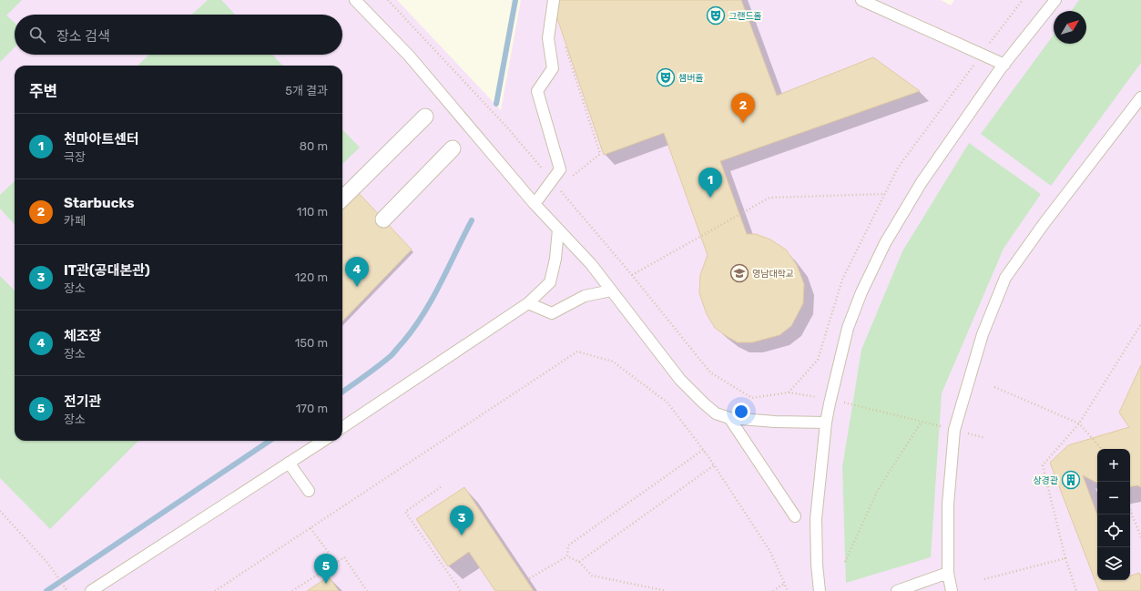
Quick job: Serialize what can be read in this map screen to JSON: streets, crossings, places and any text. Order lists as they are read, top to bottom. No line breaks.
{"places":{"theatre":["그랜드홀","챔버홀"],"school or university":["영남대학교"],"building":["상경관"]},"north":"top right","page":{"search":"장소 검색","heading":["주변","5개 결과"],"pins":["2","1","4","3","5"],"list":[{"mark":"1","name":"천마아트센터","note":"극장","value":"80 m"},{"mark":"2","name":"Starbucks","note":"카페","value":"110 m"},{"mark":"3","name":"IT관(공대본관)","note":"장소","value":"120 m"},{"mark":"4","name":"체조장","note":"장소","value":"150 m"},{"mark":"5","name":"전기관","note":"장소","value":"170 m"}],"map_buttons":["+","−"]}}
